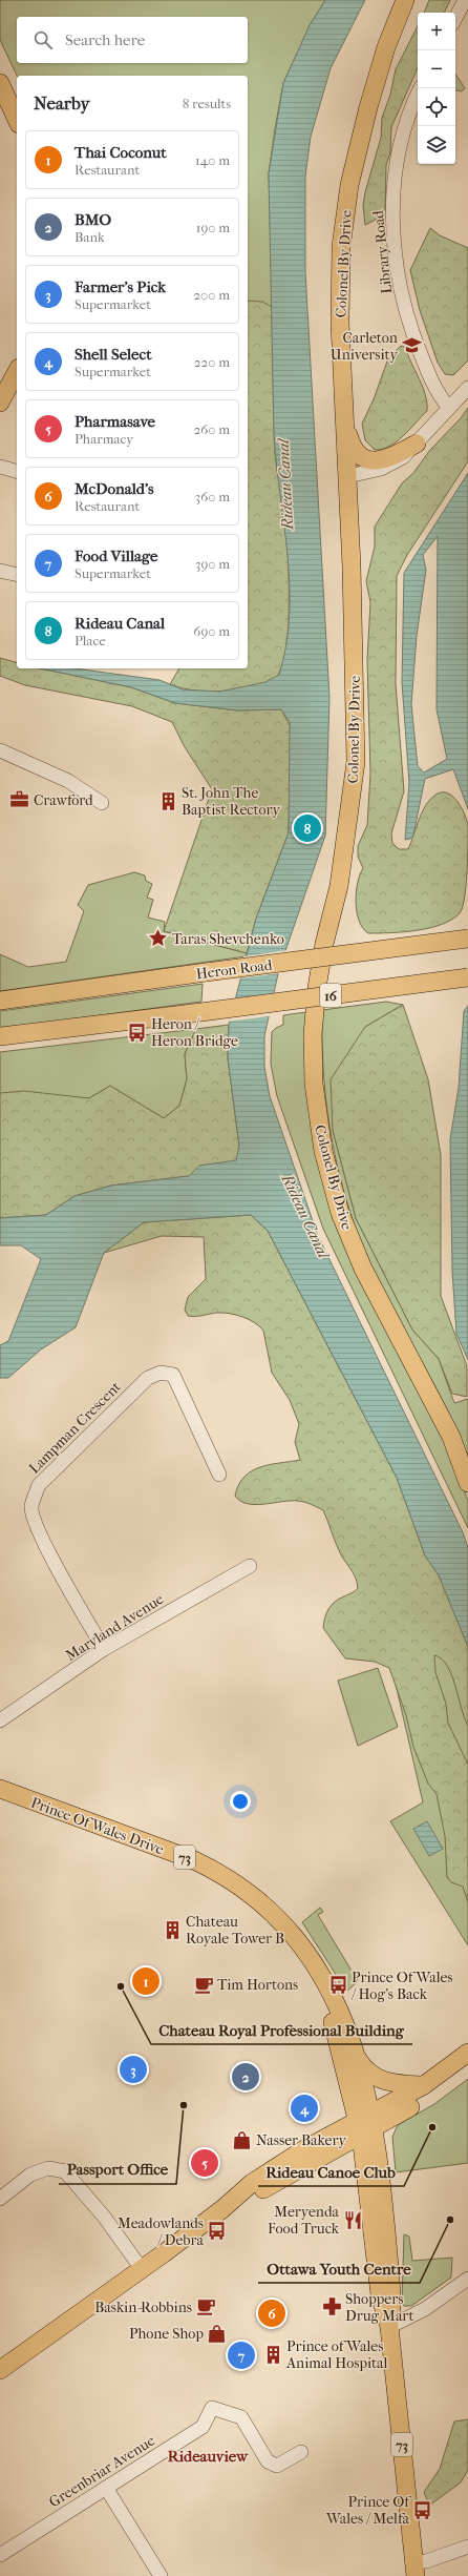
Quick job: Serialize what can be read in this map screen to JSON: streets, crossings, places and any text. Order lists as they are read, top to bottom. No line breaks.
{"streets":{"main road":["Colonel By Drive","Heron Road","16","Prince Of Wales Drive","73"],"street":["Library Road","Lampman Crescent","Maryland Avenue","Greenbriar Avenue"]},"crossings":[["Lampman Crescent","Maryland Avenue"]],"districts":["Rideauview"],"water":["Rideau Canal"],"places":{"school or university":["Carleton University"],"office":["Crawford"],"building":["St. John The Baptist Rectory","Chateau Royale Tower B","Prince of Wales Animal Hospital"],"place":["Taras Shevchenko"],"bus stop":["Heron / Heron Bridge","Prince Of Wales / Hog's Back","Meadowlands / Debra","Prince Of Wales / Melfa"],"cafe":["Tim Hortons","Baskin-Robbins"],"other":["Chateau Royal Professional Building","Passport Office","Rideau Canoe Club","Ottawa Youth Centre"],"shop":["Nasser Bakery","Phone Shop"],"restaurant":["Meryenda Food Truck"],"pharmacy":["Shoppers Drug Mart"]},"page":{"map_buttons":["+","−"],"search":"Search here","heading":["Nearby","8 results"],"list":[{"mark":"1","name":"Thai Coconut","note":"Restaurant","value":"140 m"},{"mark":"2","name":"BMO","note":"Bank","value":"190 m"},{"mark":"3","name":"Farmer's Pick","note":"Supermarket","value":"200 m"},{"mark":"4","name":"Shell Select","note":"Supermarket","value":"220 m"},{"mark":"5","name":"Pharmasave","note":"Pharmacy","value":"260 m"},{"mark":"6","name":"McDonald's","note":"Restaurant","value":"360 m"},{"mark":"7","name":"Food Village","note":"Supermarket","value":"390 m"},{"mark":"8","name":"Rideau Canal","note":"Place","value":"690 m"}],"pins":["8","1","3","2","4","5","6","7"]}}
